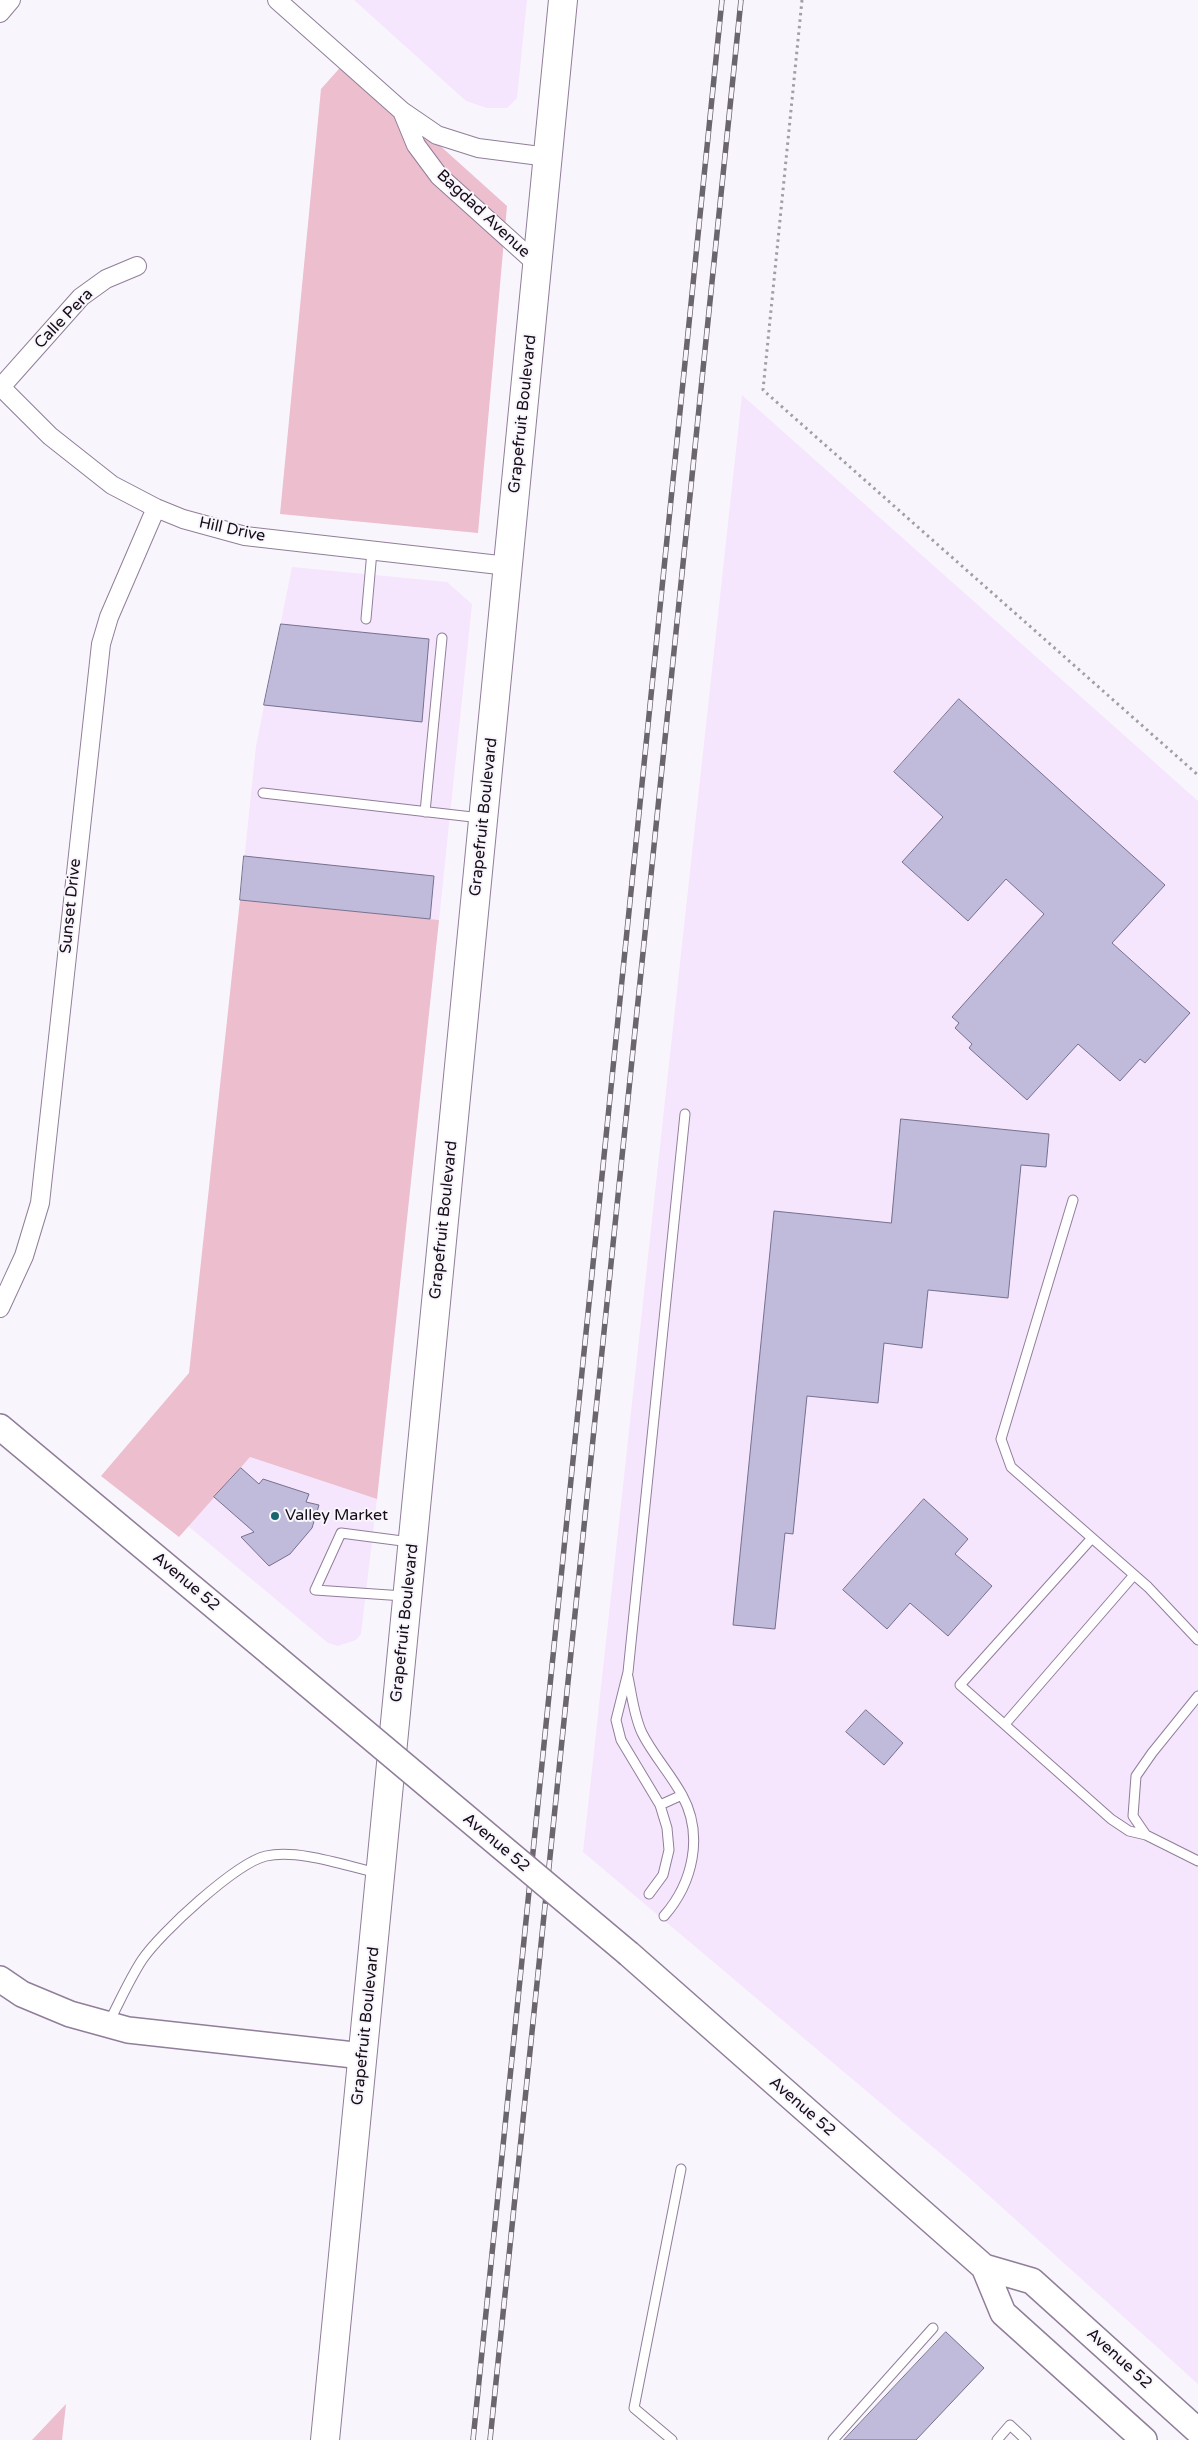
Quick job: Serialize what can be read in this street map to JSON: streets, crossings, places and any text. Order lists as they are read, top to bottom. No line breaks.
{"streets":{"main road":["Grapefruit Boulevard","Avenue 52"],"street":["Bagdad Avenue","Calle Pera","Hill Drive","Sunset Drive"]},"crossings":[["Bagdad Avenue","Grapefruit Boulevard"],["Calle Pera","Hill Drive"],["Grapefruit Boulevard","Hill Drive"],["Hill Drive","Sunset Drive"]],"places":["Valley Market"]}
